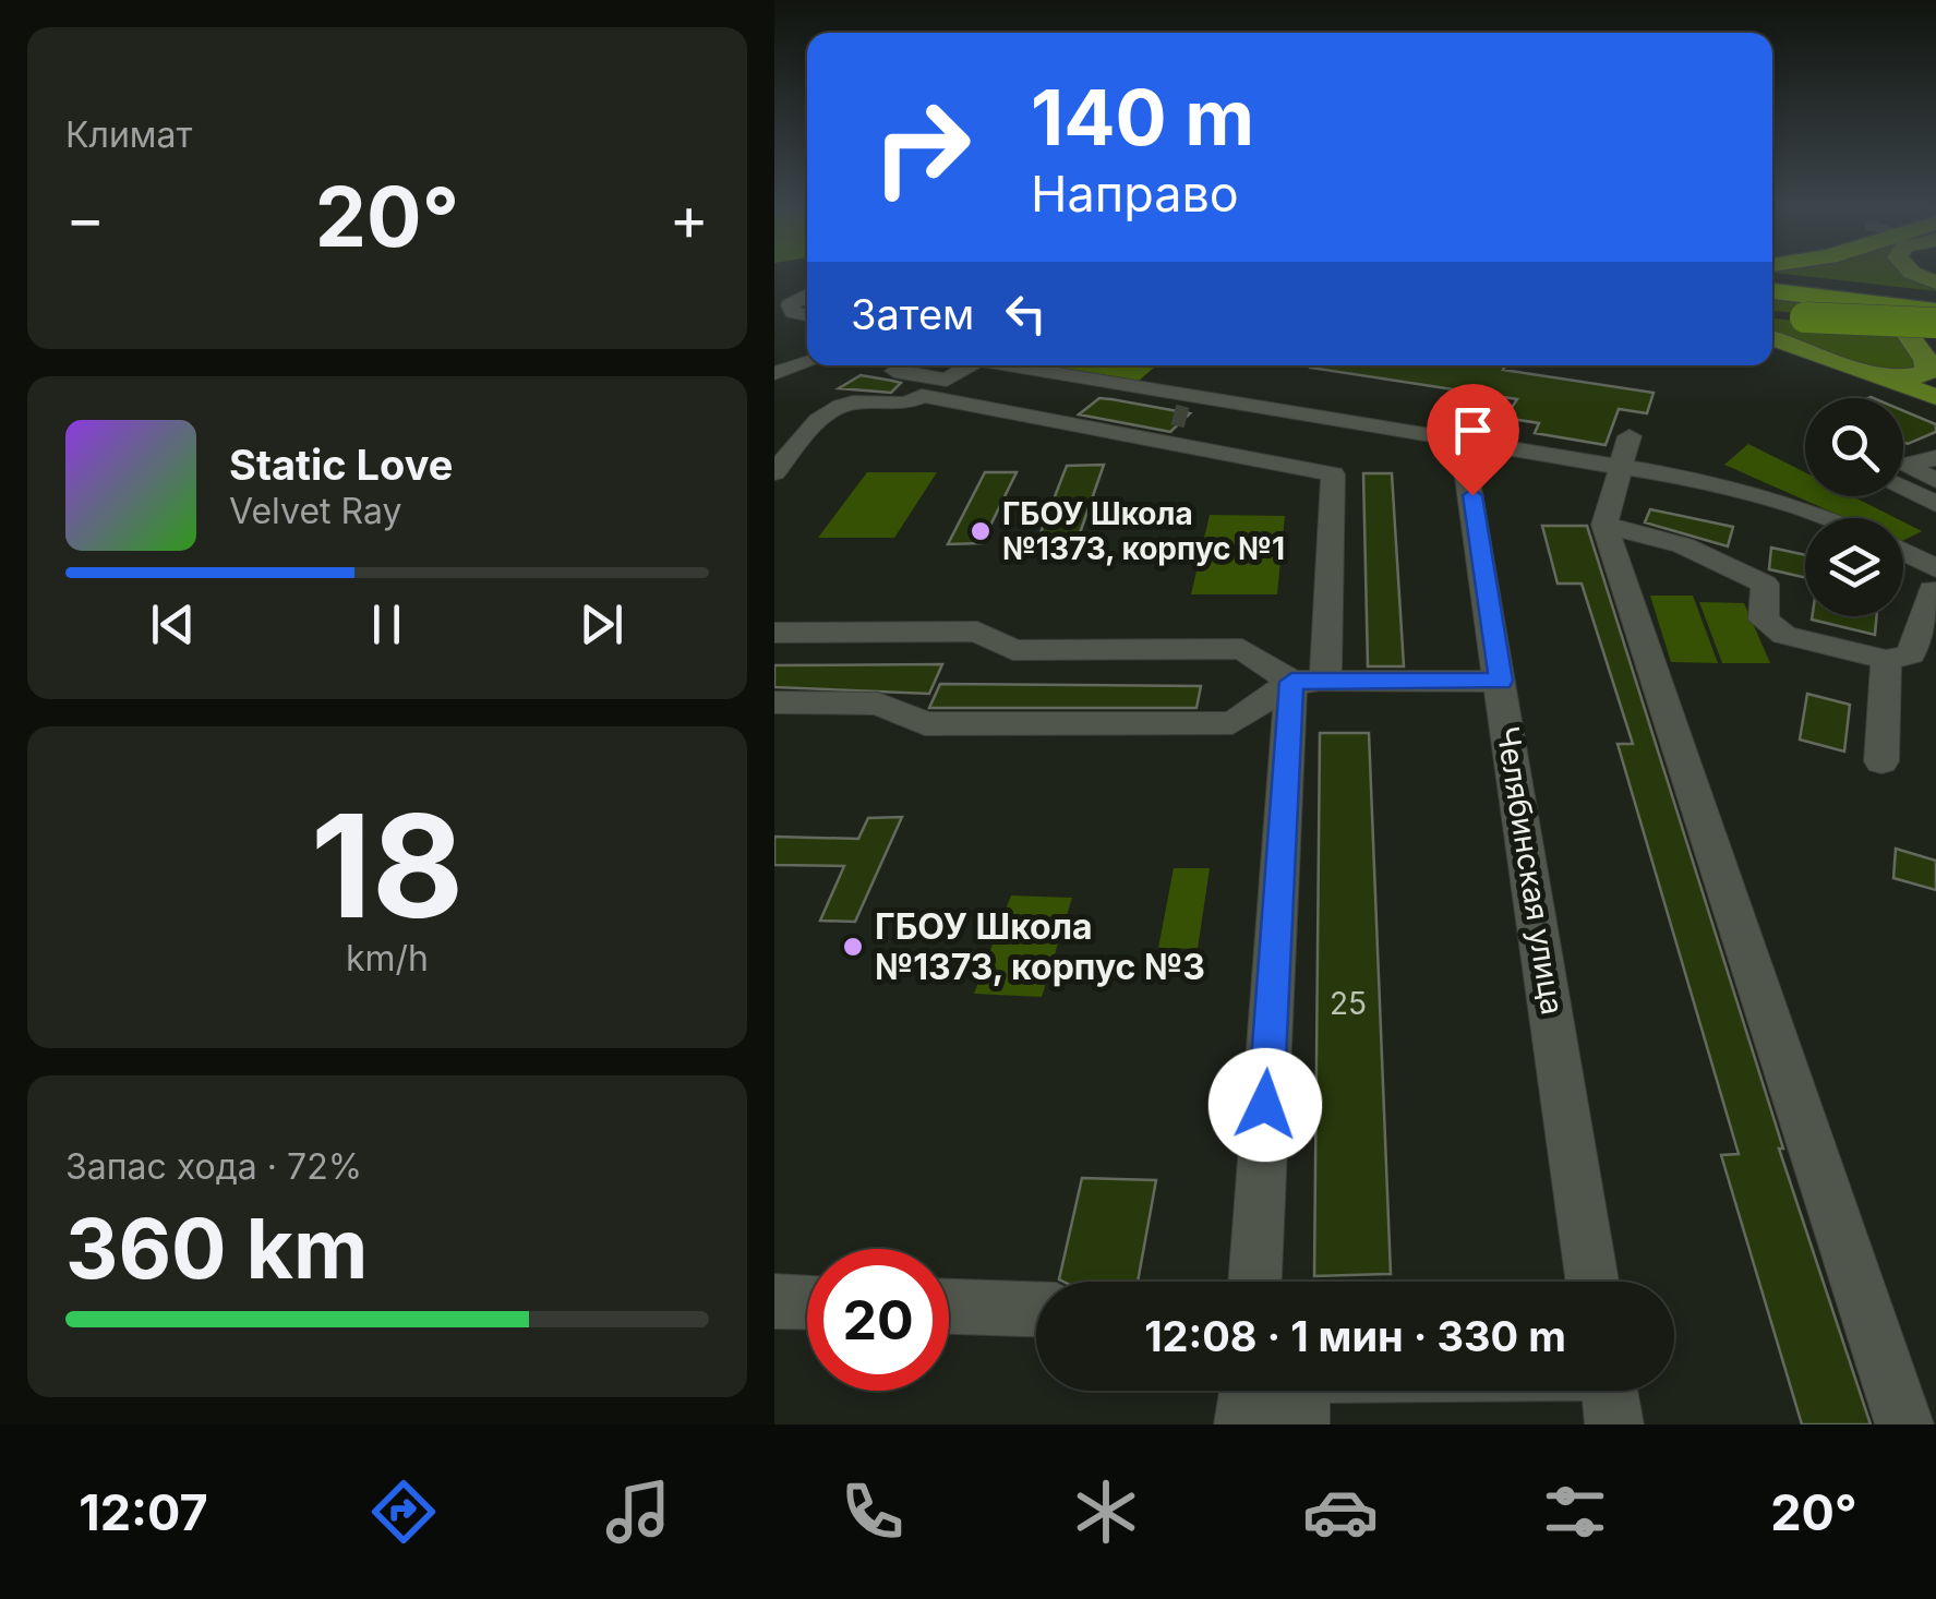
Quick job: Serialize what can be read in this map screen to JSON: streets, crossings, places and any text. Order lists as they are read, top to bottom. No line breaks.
{"streets":{"street":["Челябинская улица"]},"places":["ГБОУ Школа №1373, корпус №1","ГБОУ Школа №1373, корпус №3"],"house_numbers":["25"],"page":{"tile":["Климат",["18","km/h"],["Запас хода · 72%","360 km"]],"turn":["140 m","Направо"],"heat":["−","20°","+"],"then":"Затем","song":["Static Love","Velvet Ray"],"limit":"20","trip":"12:08 · 1 мин · 330 m","tabs":["12:07","20°"]}}
